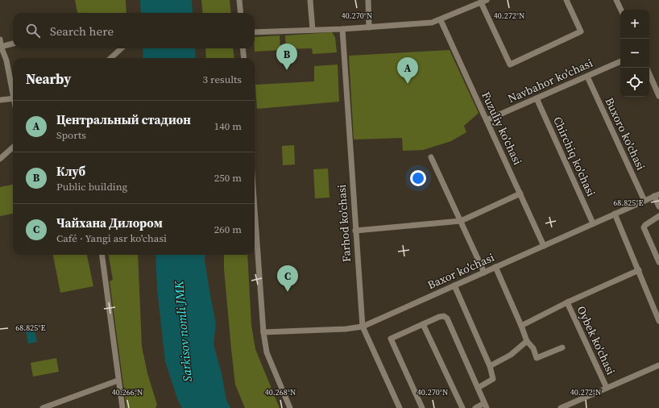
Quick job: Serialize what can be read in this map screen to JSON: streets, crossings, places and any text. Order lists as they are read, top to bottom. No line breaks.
{"streets":{"street":["Navbahor ko'chasi","Fuzuliy ko'chasi","Buxoro ko'chasi","Chirchiq ko'chasi","Farhod ko'chasi","Baxor ko'chasi","Oybek ko'chasi"]},"crossings":[["Navbahor ko'chasi","Fuzuliy ko'chasi"],["Navbahor ko'chasi","Buxoro ko'chasi"],["Navbahor ko'chasi","Chirchiq ko'chasi"],["Fuzuliy ko'chasi","Baxor ko'chasi"],["Buxoro ko'chasi","Baxor ko'chasi"],["Chirchiq ko'chasi","Baxor ko'chasi"],["Farhod ko'chasi","Baxor ko'chasi"]],"water":["Sarkisov nomli JMK"],"page":{"map_buttons":["+","−"],"search":"Search here","pins":["B","A","C"],"heading":["Nearby","3 results"],"list":[{"mark":"A","name":"Центральный стадион","note":"Sports","value":"140 m"},{"mark":"B","name":"Клуб","note":"Public building","value":"250 m"},{"mark":"C","name":"Чайхана Дилором","note":"Café · Yangi asr ko'chasi","value":"260 m"}]},"coordinates":["40.270°N","40.272°N","68.825°E","40.266°N","40.268°N"]}
